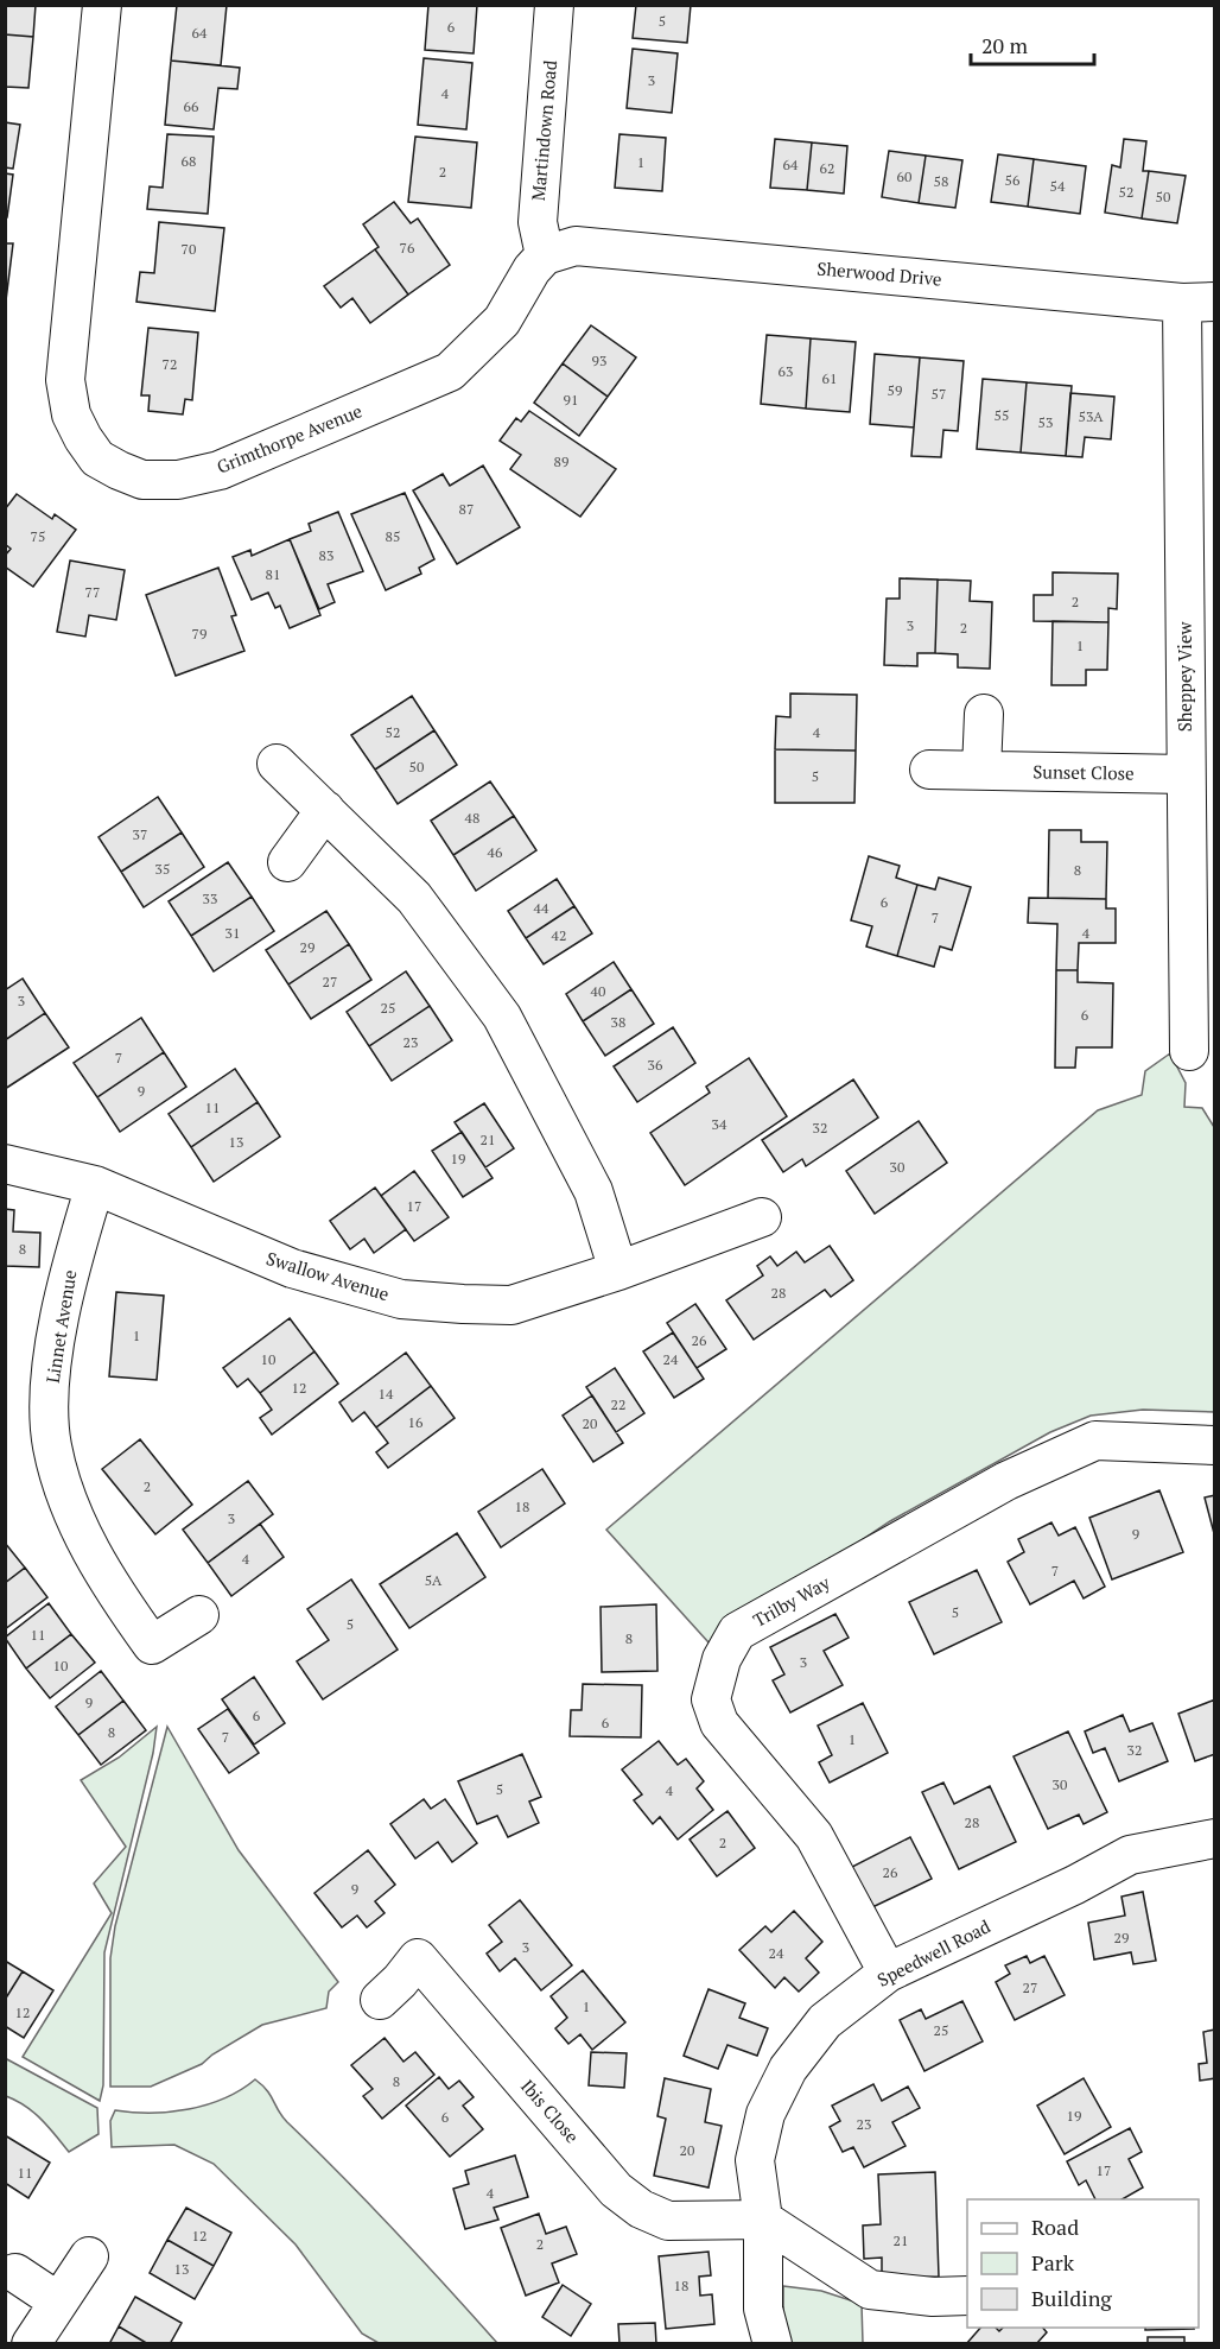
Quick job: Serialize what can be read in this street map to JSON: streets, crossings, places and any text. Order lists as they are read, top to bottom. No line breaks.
{"streets":{"street":["Martindown Road","Sherwood Drive","Grimthorpe Avenue","Sheppey View","Sunset Close","Swallow Avenue","Linnet Avenue","Trilby Way","Speedwell Road","Ibis Close"]},"crossings":[["Martindown Road","Sherwood Drive"],["Martindown Road","Grimthorpe Avenue"],["Sherwood Drive","Grimthorpe Avenue"],["Sherwood Drive","Sheppey View"],["Sheppey View","Sunset Close"],["Swallow Avenue","Linnet Avenue"],["Trilby Way","Speedwell Road"],["Speedwell Road","Ibis Close"]],"house_numbers":["5","6","64","3","4","66","68","1","64","62","2","60","56","58","54","52","50","76","70","93","72","63","61","59","57","91","55","53A","53","89","87","75","85","83","81","77","2","3","2","79","1","52","4","50","5","48","37","46","35","8","33","6","44","7","31","4","42","29","27","40","3","25","6","38","23","7","36","9","11","34","32","21","13","19","30","17","8","28","1","26","10","24","12","14","22","16","20","2","18","3","9","4","7","5A","5","5","11","8","3","10","9","6","6","8","7","1","32","30","5","4","28","2","26","9","29","3","24","27","1","12","25","8","19","6","23","20","17","11","4","12","21","2","13","18"],"legend":["Road","Park","Building"],"scale_bar":"20 m"}
